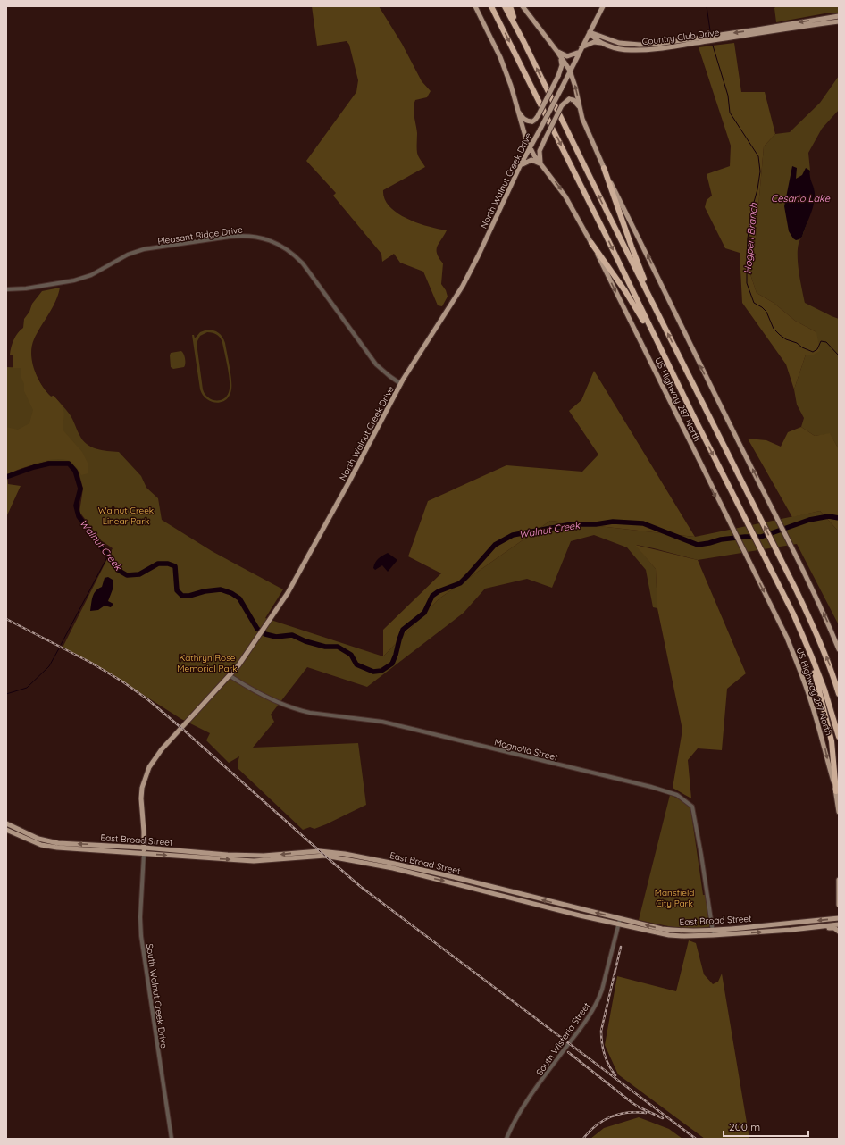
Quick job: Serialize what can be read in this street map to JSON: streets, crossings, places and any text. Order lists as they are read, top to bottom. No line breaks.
{"streets":{"main road":["Country Club Drive","North Walnut Creek Drive","US Highway 287 North","East Broad Street"],"street":["Pleasant Ridge Drive","Magnolia Street","South Walnut Creek Drive","South Wisteria Street"]},"crossings":[["Country Club Drive","North Walnut Creek Drive"],["North Walnut Creek Drive","Pleasant Ridge Drive"],["North Walnut Creek Drive","US Highway 287 North"],["North Walnut Creek Drive","Magnolia Street"],["North Walnut Creek Drive","East Broad Street"],["North Walnut Creek Drive","South Walnut Creek Drive"],["Magnolia Street","East Broad Street"],["East Broad Street","South Walnut Creek Drive"],["East Broad Street","South Wisteria Street"]],"one_way":["US Highway 287 North"],"water":["Cesario Lake","Hogpen Branch","Walnut Creek"],"parks":["Walnut Creek Linear Park","Kathryn Rose Memorial Park","Mansfield City Park"],"scale_bar":"200 m"}
